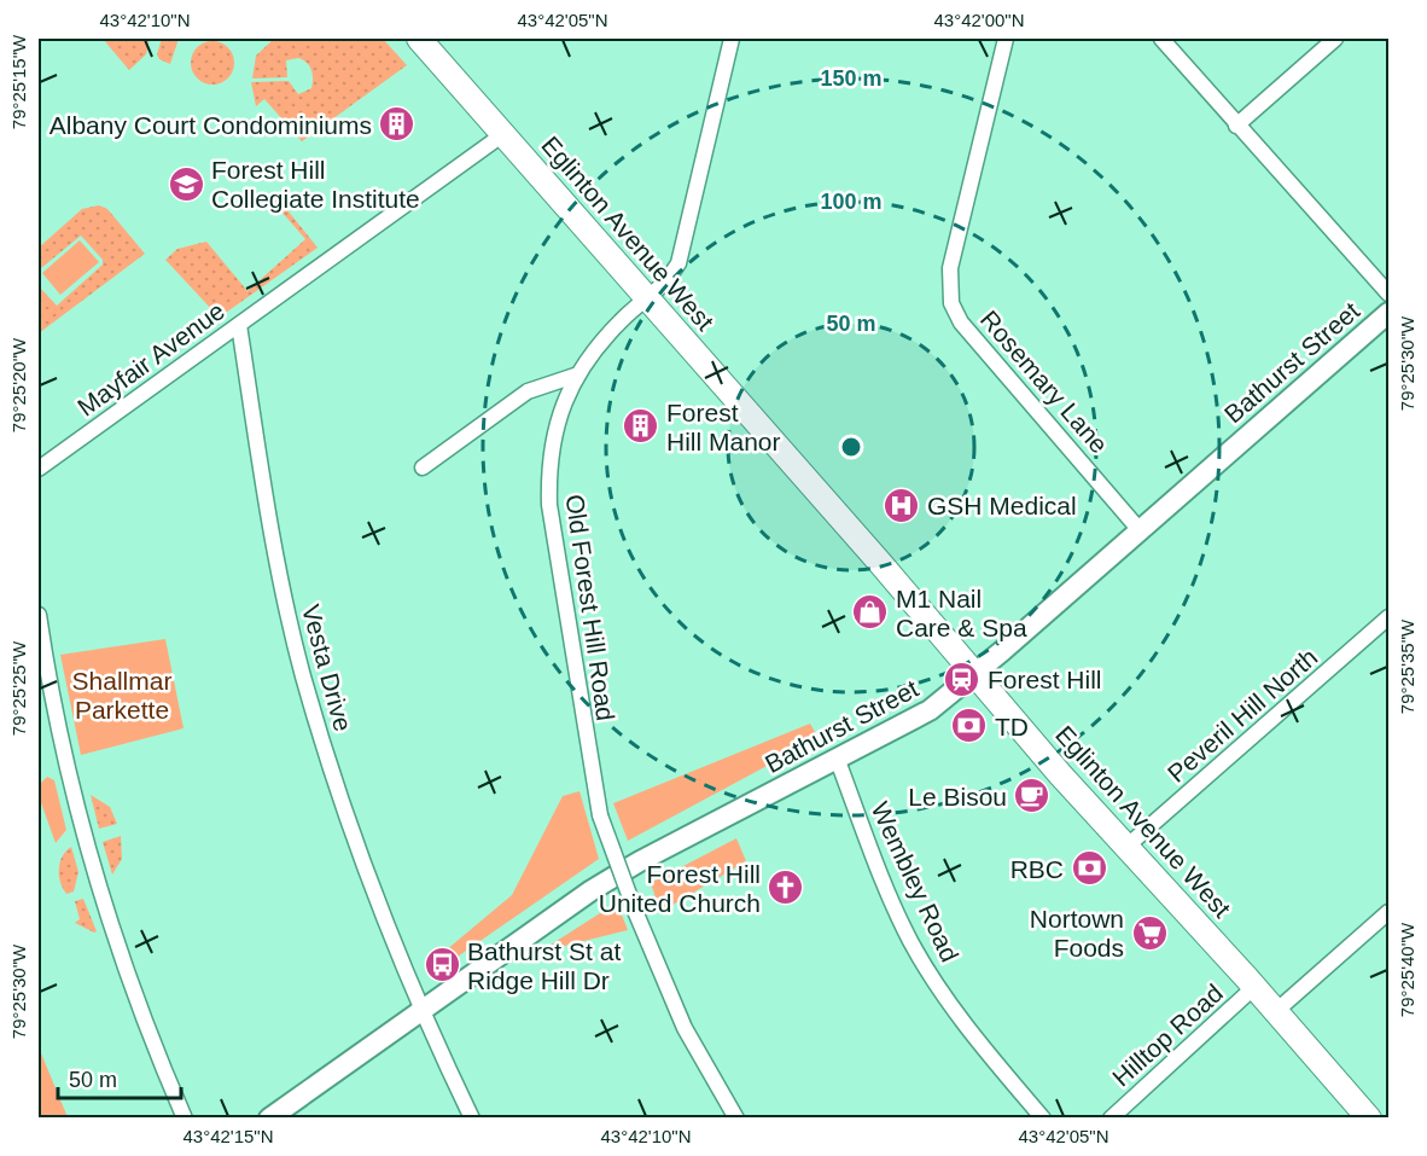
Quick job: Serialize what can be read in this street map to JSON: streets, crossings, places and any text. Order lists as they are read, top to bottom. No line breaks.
{"streets":{"main road":["Eglinton Avenue West","Bathurst Street"],"street":["Mayfair Avenue","Rosemary Lane","Old Forest Hill Road","Vesta Drive","Peveril Hill North","Wembley Road","Hilltop Road"]},"crossings":[["Eglinton Avenue West","Mayfair Avenue"],["Eglinton Avenue West","Bathurst Street"],["Eglinton Avenue West","Old Forest Hill Road"],["Eglinton Avenue West","Peveril Hill North"],["Eglinton Avenue West","Hilltop Road"],["Mayfair Avenue","Vesta Drive"],["Bathurst Street","Rosemary Lane"],["Bathurst Street","Vesta Drive"],["Bathurst Street","Wembley Road"]],"parks":["Shallmar Parkette"],"places":{"building":["Albany Court Condominiums","Forest Hill Manor"],"school or university":["Forest Hill Collegiate Institute"],"hospital":["GSH Medical"],"shop":["M1 Nail Care & Spa"],"station":["Forest Hill"],"bank":["TD","RBC"],"cafe":["Le Bisou"],"church":["Forest Hill United Church"],"supermarket":["Nortown Foods"],"bus stop":["Bathurst St at Ridge Hill Dr"]},"scale_bar":"50 m","coordinates":["43°42'10\"N","43°42'05\"N","43°42'00\"N","79°25'15\"W","79°25'30\"W","79°25'20\"W","79°25'35\"W","79°25'25\"W","79°25'40\"W","43°42'15\"N"],"rings":["150 m","100 m","50 m"]}
